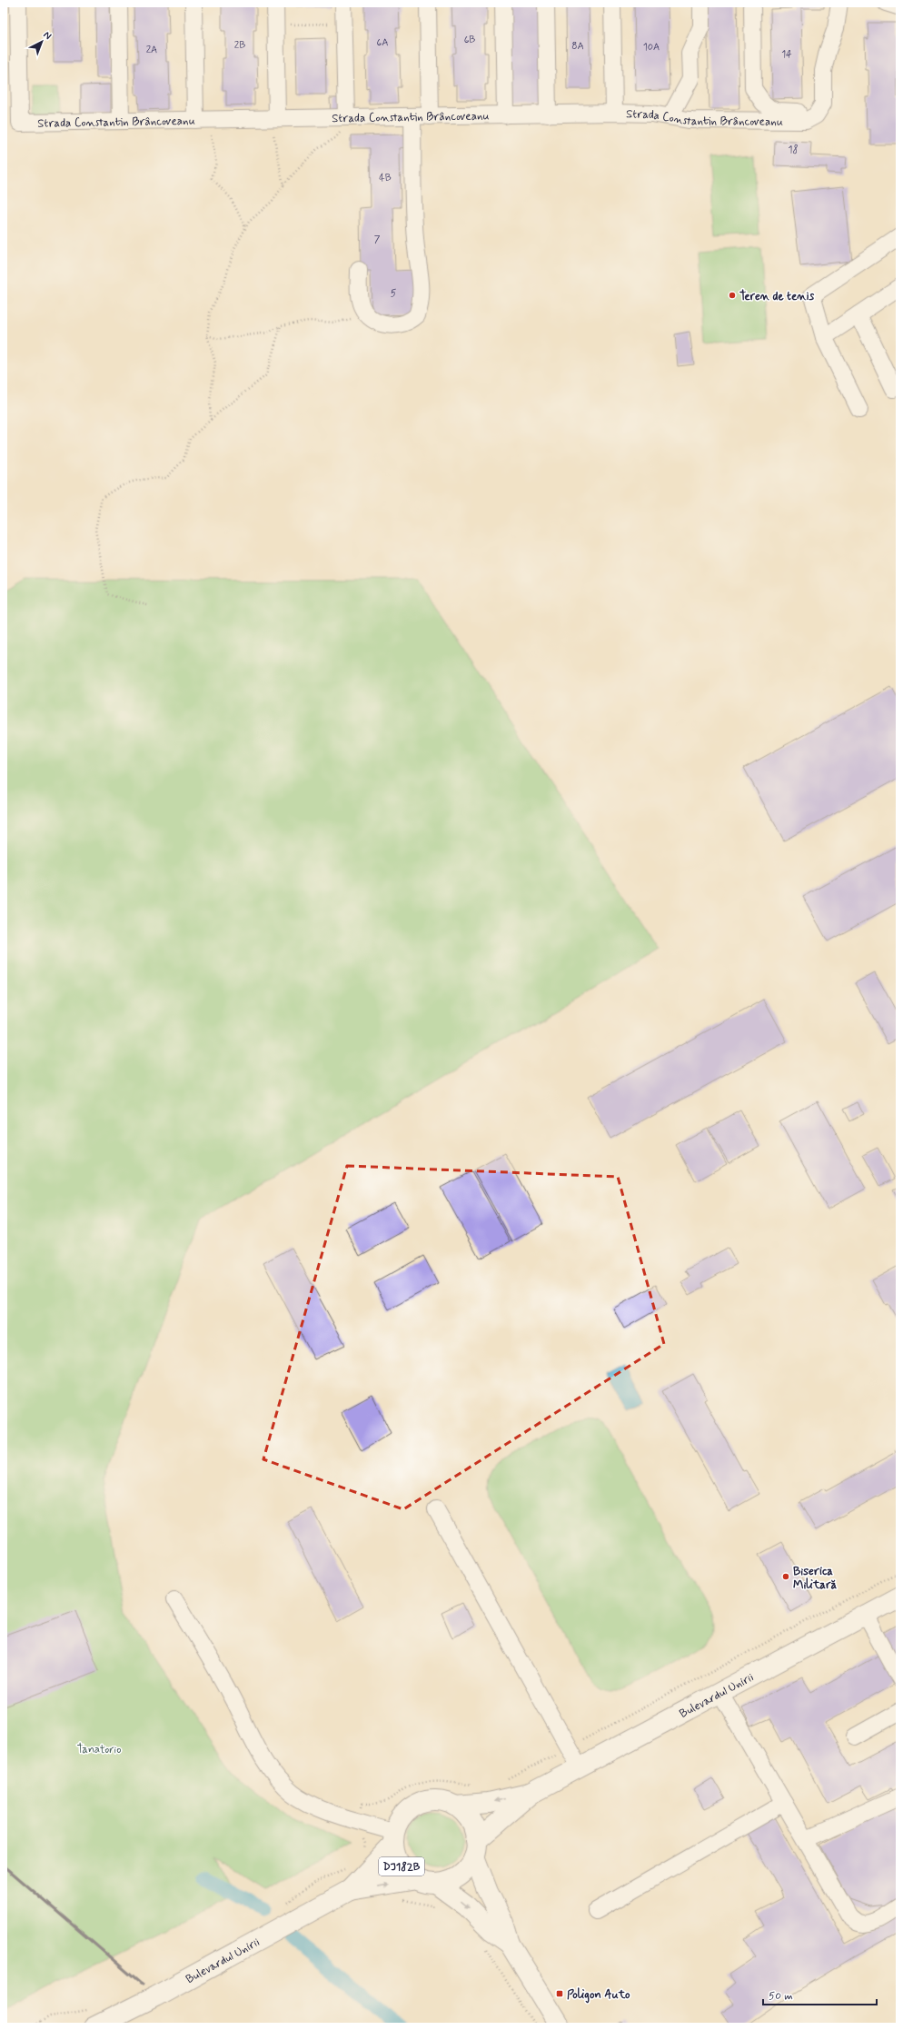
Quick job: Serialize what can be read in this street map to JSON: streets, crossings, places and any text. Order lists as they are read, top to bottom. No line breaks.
{"streets":{"main road":["Bulevardul Unirii","DJ182B"],"street":["Strada Constantin Brâncoveanu"]},"crossings":[["Bulevardul Unirii","DJ182B"]],"parks":["Tanatorio"],"places":{"other":["Teren de tenis","Biserica Militară"],"transit":["Poligon Auto"]},"house_numbers":["6B","6A","2B","8A","10A","2A","14","18","4B","7","5"],"scale_bar":"50 m","north":"top right"}
